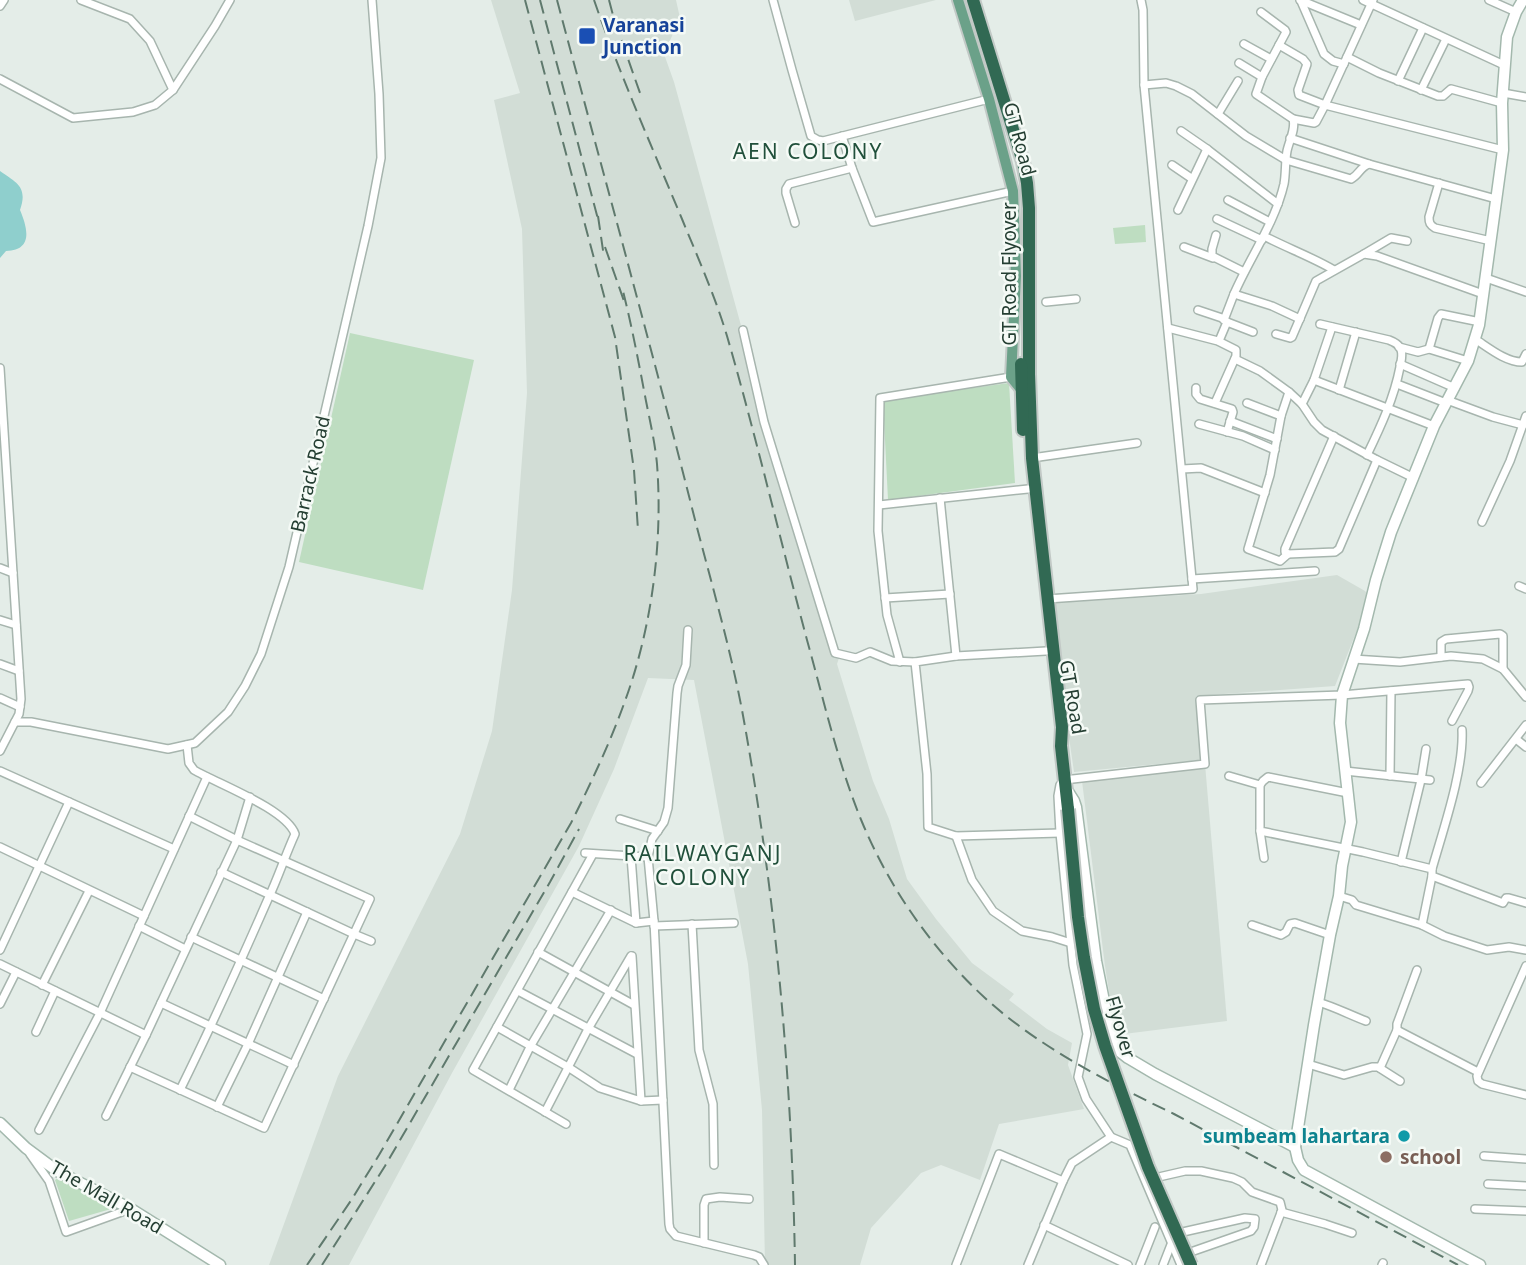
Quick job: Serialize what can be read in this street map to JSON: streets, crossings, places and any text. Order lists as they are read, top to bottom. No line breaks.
{"streets":{"highway":["GT Road","GT Road Flyover","Flyover"],"street":["Barrack Road","The Mall Road"]},"crossings":[["GT Road","GT Road Flyover"],["GT Road","Flyover"]],"districts":["AEN COLONY","RAILWAYGANJ COLONY"],"places":{"transit":["Varanasi Junction"],"other":["sumbeam lahartara","school"]}}
